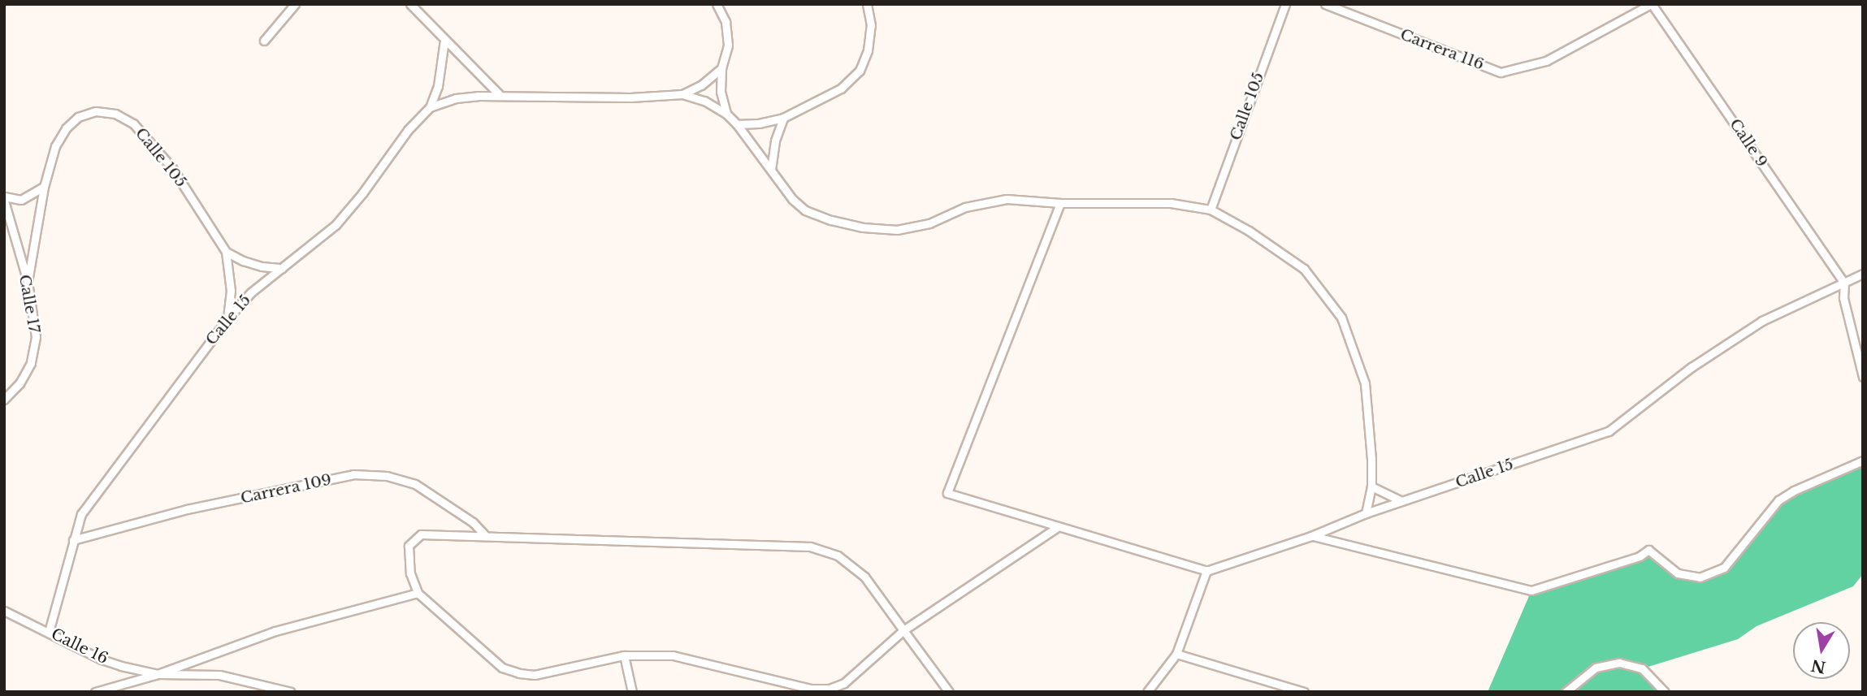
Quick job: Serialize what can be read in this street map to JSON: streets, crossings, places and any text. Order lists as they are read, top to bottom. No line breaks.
{"streets":{"street":["Carrera 116","Calle 105","Calle 9","Calle 17","Calle 15","Carrera 109","Calle 16"]},"crossings":[["Carrera 116","Calle 9"],["Calle 105","Calle 17"],["Calle 105","Calle 15"],["Calle 9","Calle 15"],["Calle 15","Carrera 109"],["Calle 15","Calle 16"]],"north":"bottom"}
